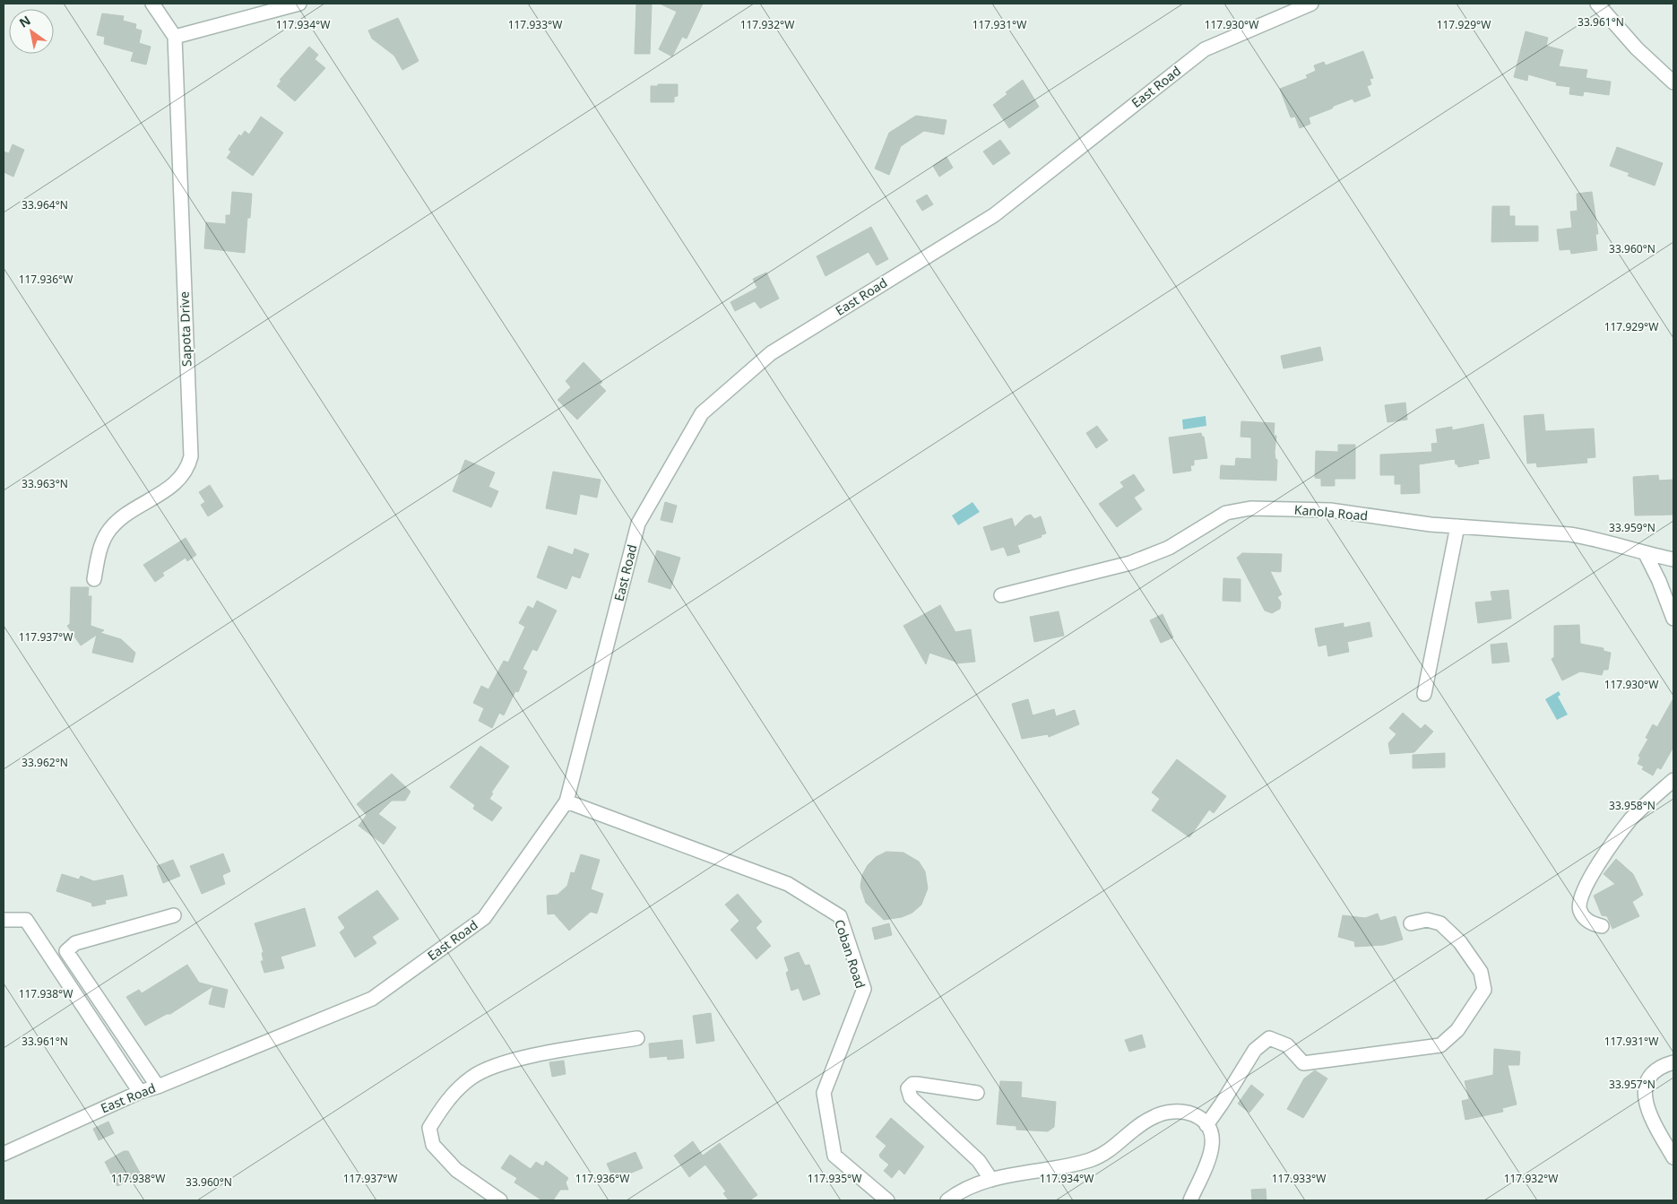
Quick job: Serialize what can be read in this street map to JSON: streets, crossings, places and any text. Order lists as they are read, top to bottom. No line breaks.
{"streets":{"street":["East Road","Sapota Drive","Kanola Road","Coban Road"]},"crossings":[["East Road","Coban Road"]],"north":"top left","coordinates":["33.961°N","117.934°W","117.933°W","117.932°W","117.931°W","117.930°W","117.929°W","33.964°N","33.960°N","117.936°W","33.963°N","33.959°N","117.937°W","33.962°N","33.958°N","117.938°W","33.957°N","117.935°W"]}
